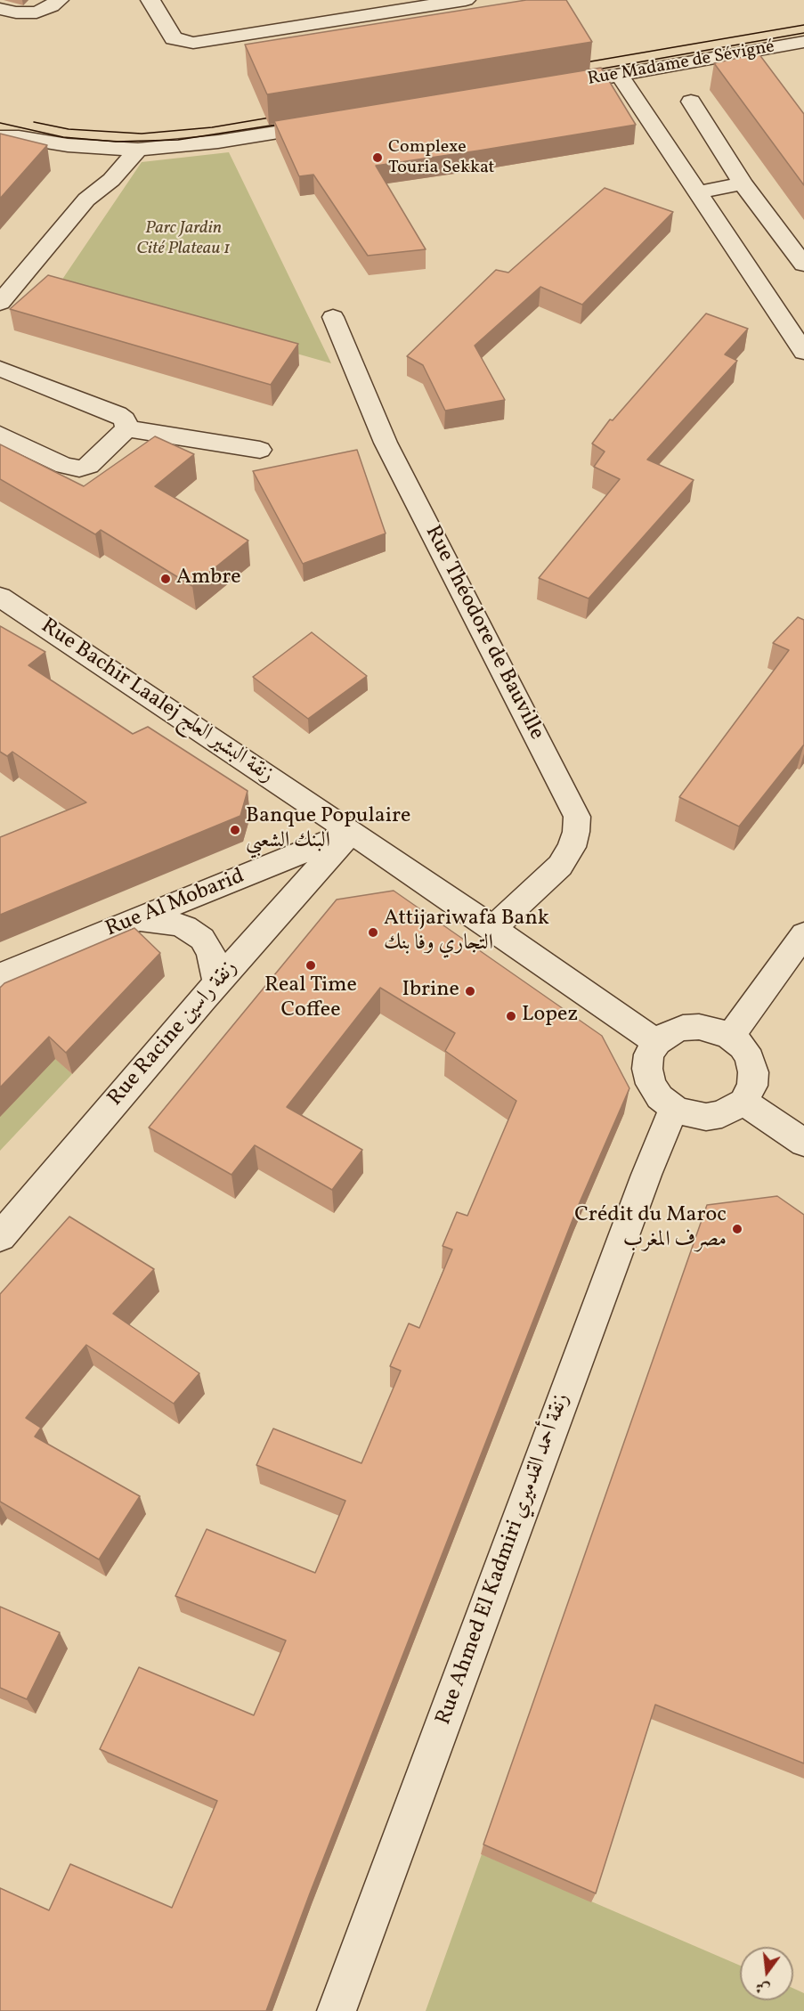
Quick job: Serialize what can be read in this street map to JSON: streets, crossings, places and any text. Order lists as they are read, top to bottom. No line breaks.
{"streets":{"street":["Rue Madame de Sévigné","Rue Théodore de Bauville","Rue Bachir Laalej زنقة البشير العلج","Rue Al Mobarid","Rue Racine زنقة راسين","Rue Ahmed El Kadmiri زنقة أحمد القدميري"]},"crossings":[["Rue Théodore de Bauville","Rue Bachir Laalej زنقة البشير العلج"],["Rue Bachir Laalej زنقة البشير العلج","Rue Al Mobarid"],["Rue Bachir Laalej زنقة البشير العلج","Rue Racine زنقة راسين"],["Rue Bachir Laalej زنقة البشير العلج","Rue Ahmed El Kadmiri زنقة أحمد القدميري"],["Rue Al Mobarid","Rue Racine زنقة راسين"]],"parks":["Parc Jardin Cité Plateau 1"],"places":["Complexe Touria Sekkat","Ambre","Banque Populaire البنك الشعبي","Attijariwafa Bank التجاري وفا بنك","Real Time Coffee","Ibrine","Lopez","Crédit du Maroc مصرف المغرب"],"north":"bottom"}
